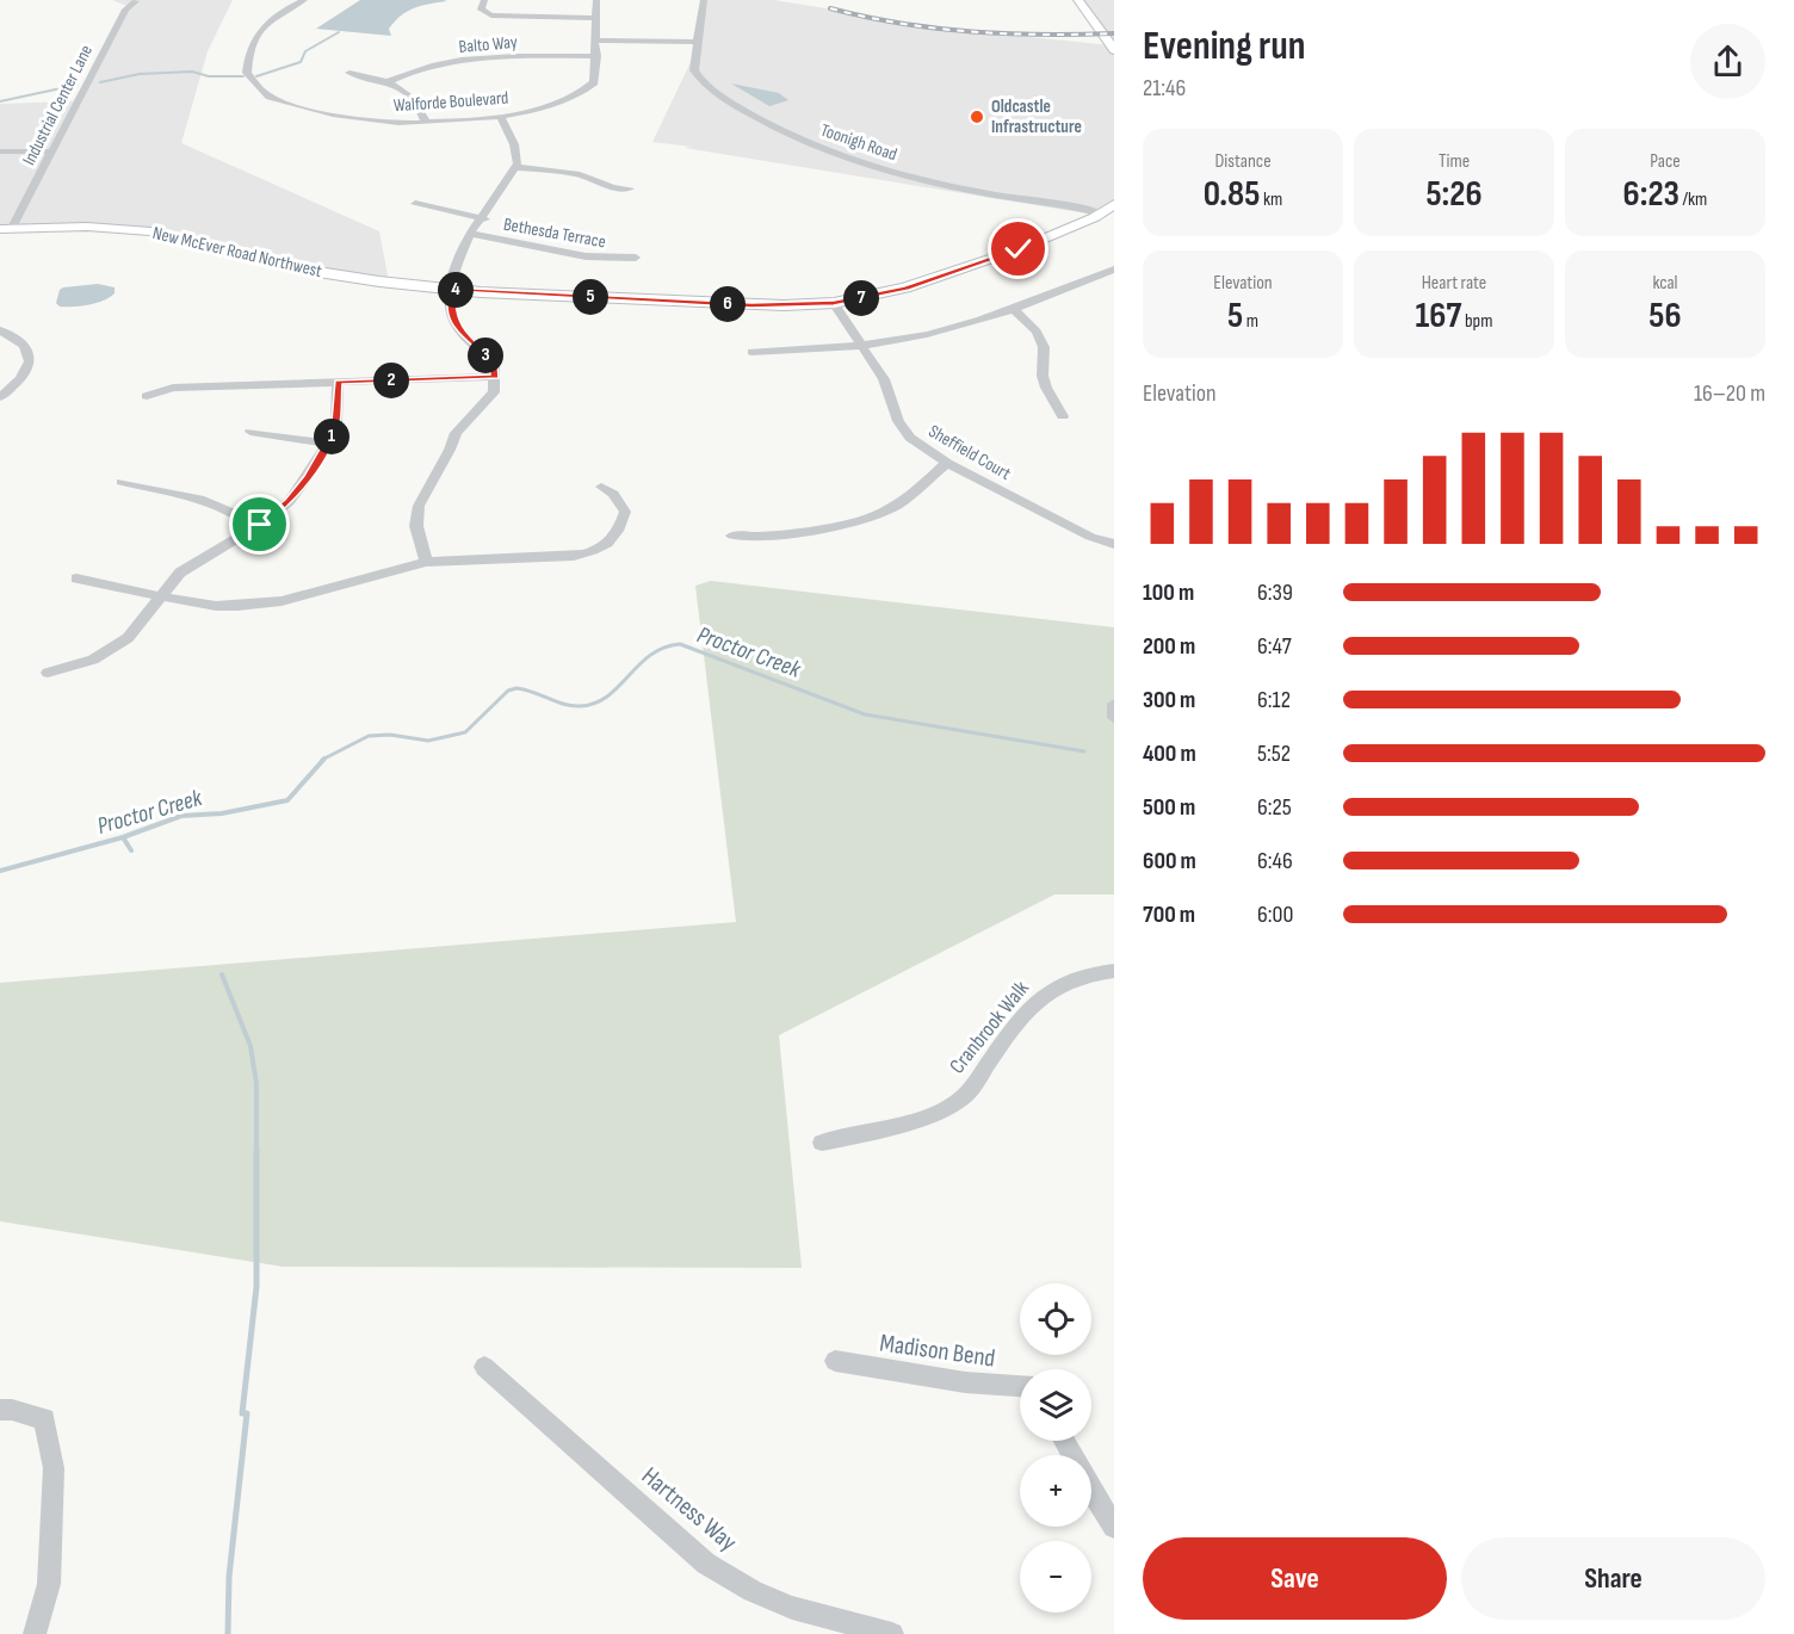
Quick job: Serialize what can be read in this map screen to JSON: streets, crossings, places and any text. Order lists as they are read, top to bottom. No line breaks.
{"streets":{"street":["Balto Way","Walforde Boulevard","Industrial Center Lane","Toonigh Road","Bethesda Terrace","New McEver Road Northwest","Sheffield Court","Cranbrook Walk","Madison Bend","Hartness Way"]},"crossings":[["Balto Way","Walforde Boulevard"],["Industrial Center Lane","New McEver Road Northwest"],["Toonigh Road","New McEver Road Northwest"],["New McEver Road Northwest","Sheffield Court"]],"water":["Proctor Creek"],"places":["Oldcastle Infrastructure"],"page":{"heading":["Evening run","21:46"],"stats":[["Distance","0.85 km"],["Time","5:26"],["Pace","6:23 /km"],["Elevation","5 m"],["Heart rate","167 bpm"],["kcal","56"]],"pins":["4","5","7","6","3","2","1"],"chart":["Elevation","16–20 m"],"list":[{"name":"100 m","note":"6:39"},{"name":"200 m","note":"6:47"},{"name":"300 m","note":"6:12"},{"name":"400 m","note":"5:52"},{"name":"500 m","note":"6:25"},{"name":"600 m","note":"6:46"},{"name":"700 m","note":"6:00"}],"map_buttons":["+","−"],"buttons":["Save","Share"]}}
